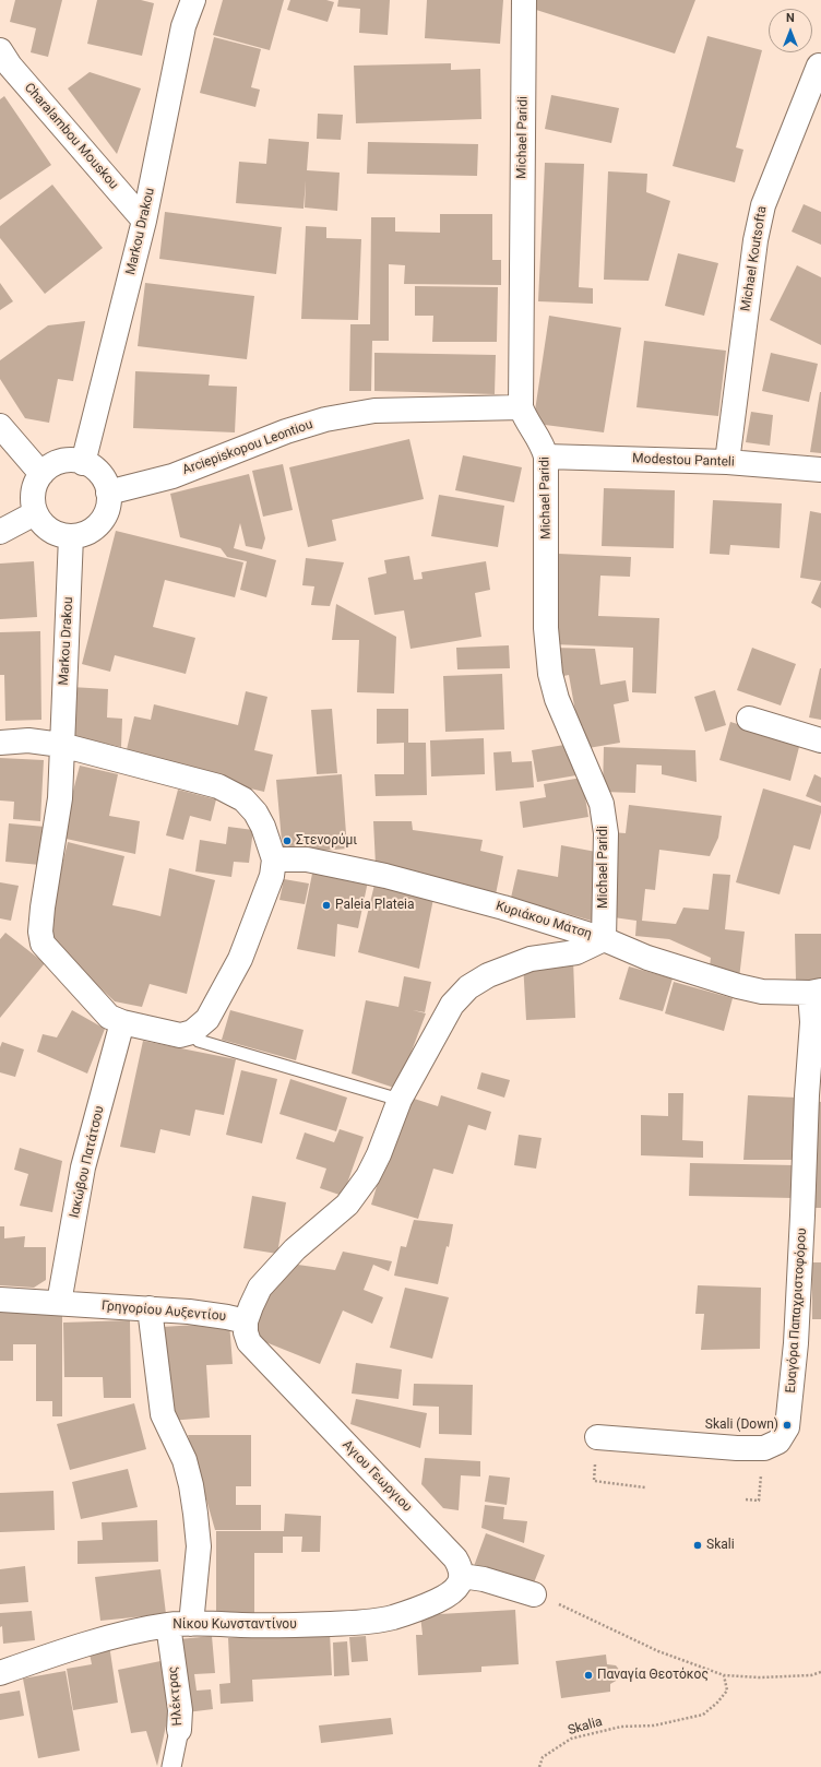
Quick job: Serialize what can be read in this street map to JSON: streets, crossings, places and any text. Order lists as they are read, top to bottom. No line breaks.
{"streets":{"street":["Charalambou Mouskou","Michael Paridi","Markou Drakou","Michael Koutsofta","Arciepiskopou Leontiou","Modestou Panteli","Κυριάκου Μάτση","Ιακώβου Πατάτσου","Ευαγόρα Παπαχριστοφόρου","Γρηγορίου Αυξεντίου","Αγιου Γεωργιου","Νίκου Κωνσταντίνου","Ηλέκτρας"],"path":["Skalia"]},"crossings":[["Charalambou Mouskou","Markou Drakou"],["Michael Paridi","Arciepiskopou Leontiou"],["Michael Paridi","Modestou Panteli"],["Michael Paridi","Κυριάκου Μάτση"],["Markou Drakou","Arciepiskopou Leontiou"],["Markou Drakou","Ιακώβου Πατάτσου"],["Michael Koutsofta","Modestou Panteli"],["Κυριάκου Μάτση","Ευαγόρα Παπαχριστοφόρου"],["Ιακώβου Πατάτσου","Γρηγορίου Αυξεντίου"],["Γρηγορίου Αυξεντίου","Αγιου Γεωργιου"],["Γρηγορίου Αυξεντίου","Ηλέκτρας"],["Αγιου Γεωργιου","Νίκου Κωνσταντίνου"],["Νίκου Κωνσταντίνου","Ηλέκτρας"]],"places":["Στενορύμι","Paleia Plateia","Skali (Down)","Skali","Παναγία Θεοτόκος"],"north":"top"}
